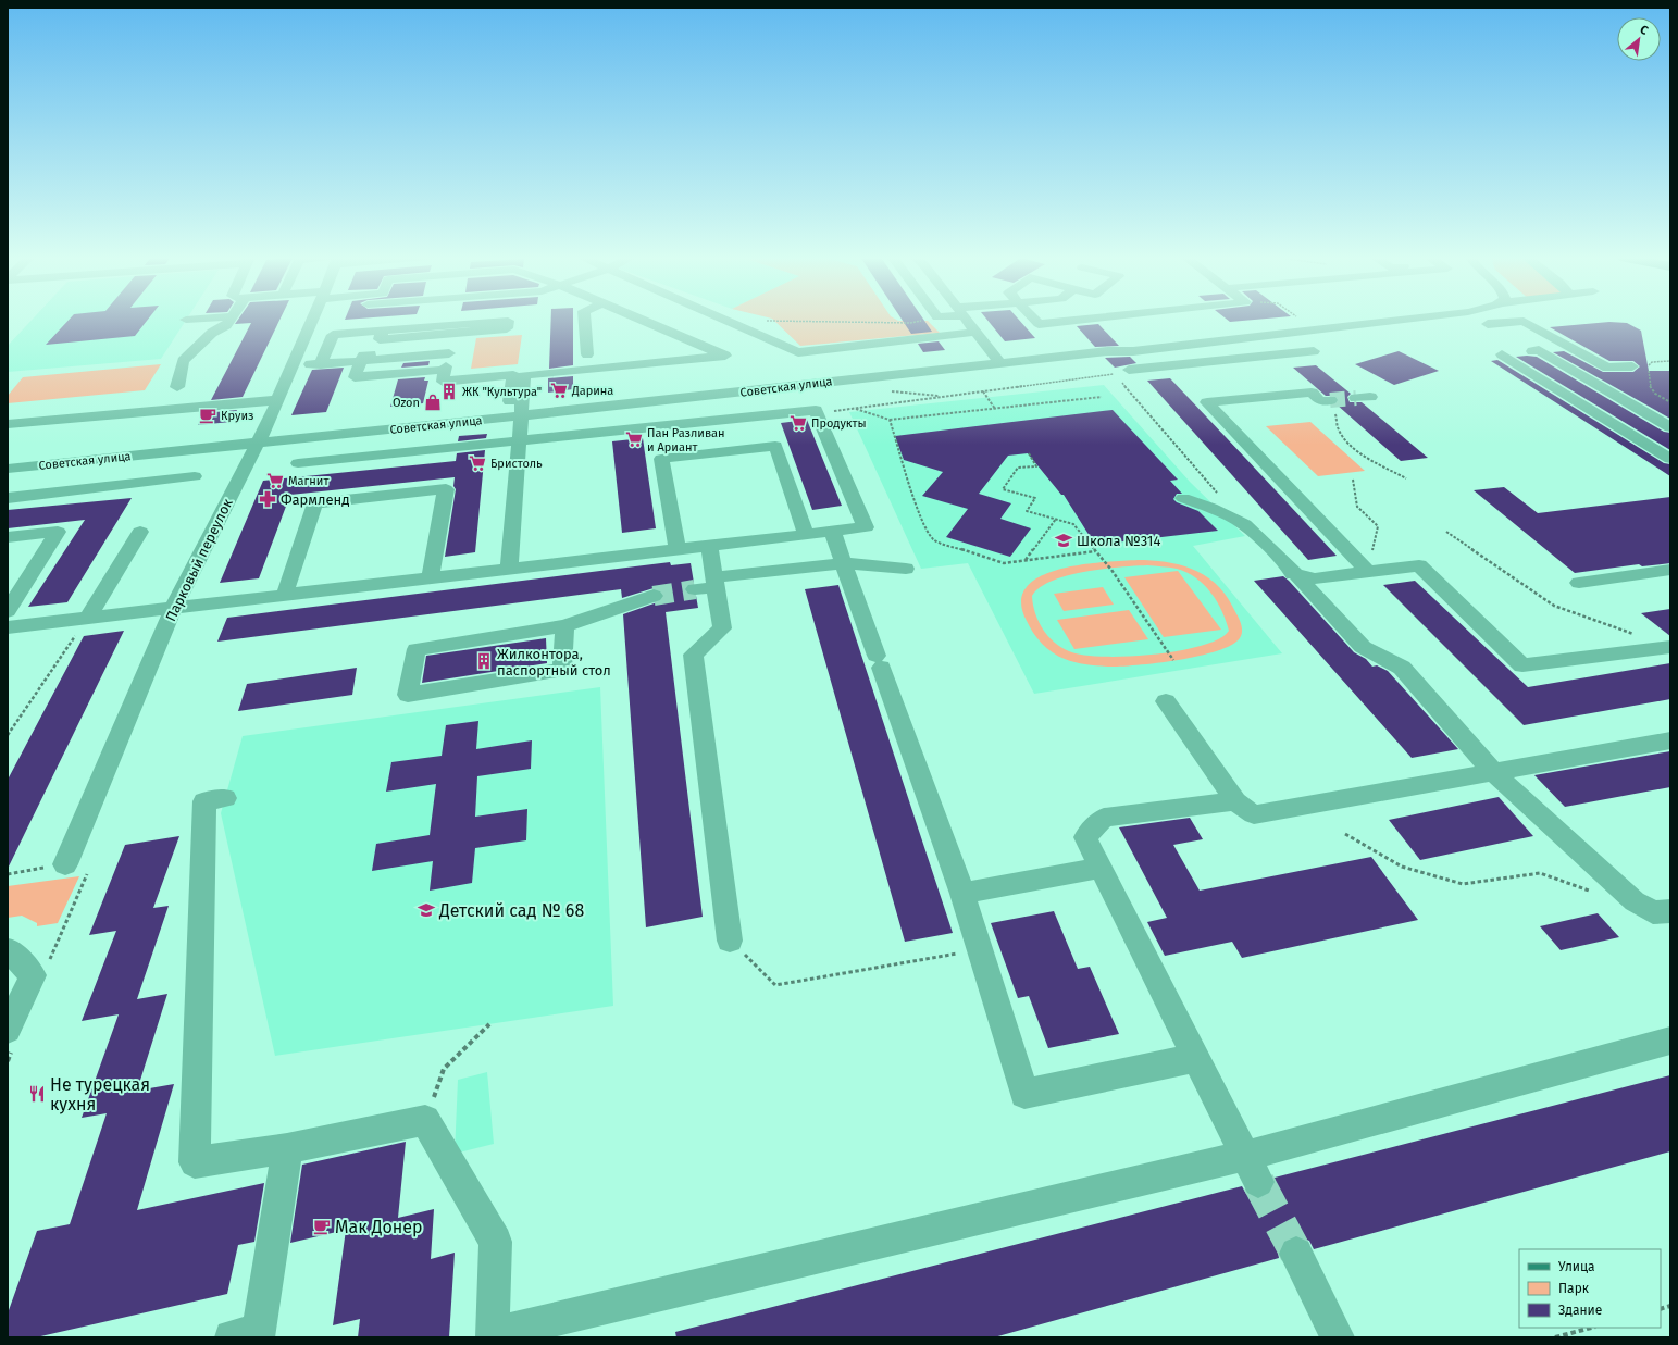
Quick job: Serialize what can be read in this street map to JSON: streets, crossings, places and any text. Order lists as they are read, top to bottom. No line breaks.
{"streets":{"street":["Советская улица","Парковый переулок"]},"crossings":[["Советская улица","Парковый переулок"]],"places":{"supermarket":["Дарина","Продукты","Пан Разливан и Ариант","Бристоль","Магнит"],"building":["ЖК \"Культура\"","Жилконтора, паспортный стол"],"shop":["Ozon"],"cafe":["Круиз","Мак Донер"],"pharmacy":["Фармленд"],"school or university":["Школа №314","Детский сад № 68"],"restaurant":["Не турецкая кухня"]},"legend":["Улица","Парк","Здание"],"north":"top right"}
